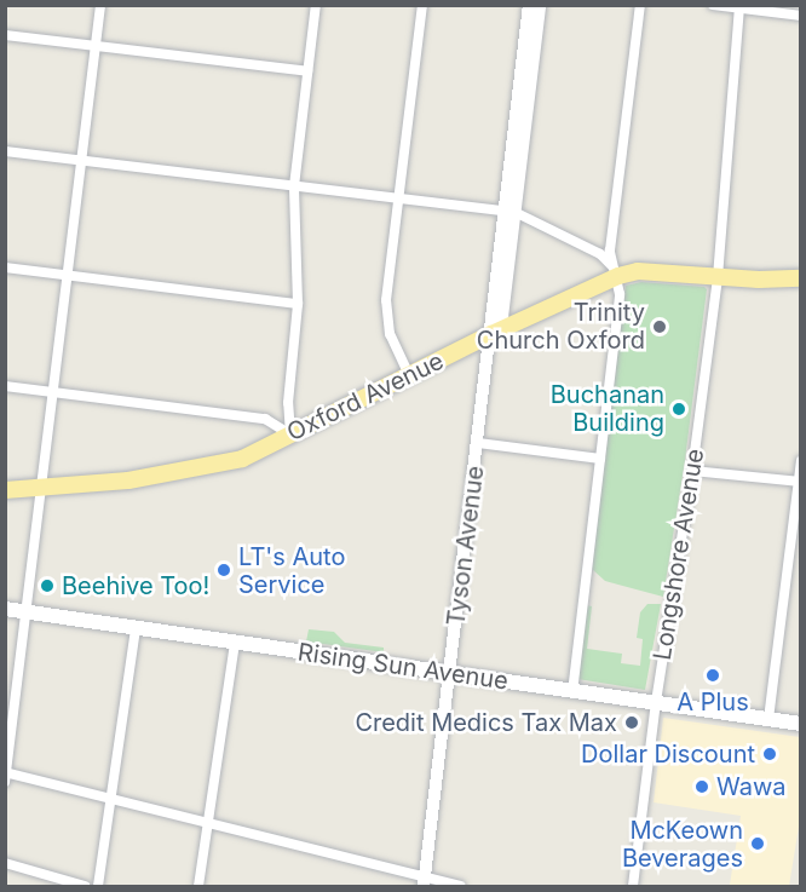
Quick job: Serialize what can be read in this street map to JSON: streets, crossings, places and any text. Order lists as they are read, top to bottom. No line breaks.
{"streets":{"main road":["Oxford Avenue","Rising Sun Avenue"],"street":["Tyson Avenue","Longshore Avenue"]},"crossings":[["Oxford Avenue","Tyson Avenue"],["Oxford Avenue","Longshore Avenue"],["Tyson Avenue","Rising Sun Avenue"],["Longshore Avenue","Rising Sun Avenue"]],"places":["Trinity Church Oxford","Buchanan Building","LT's Auto Service","Beehive Too!","A Plus","Credit Medics Tax Max","Dollar Discount","Wawa","McKeown Beverages"]}
